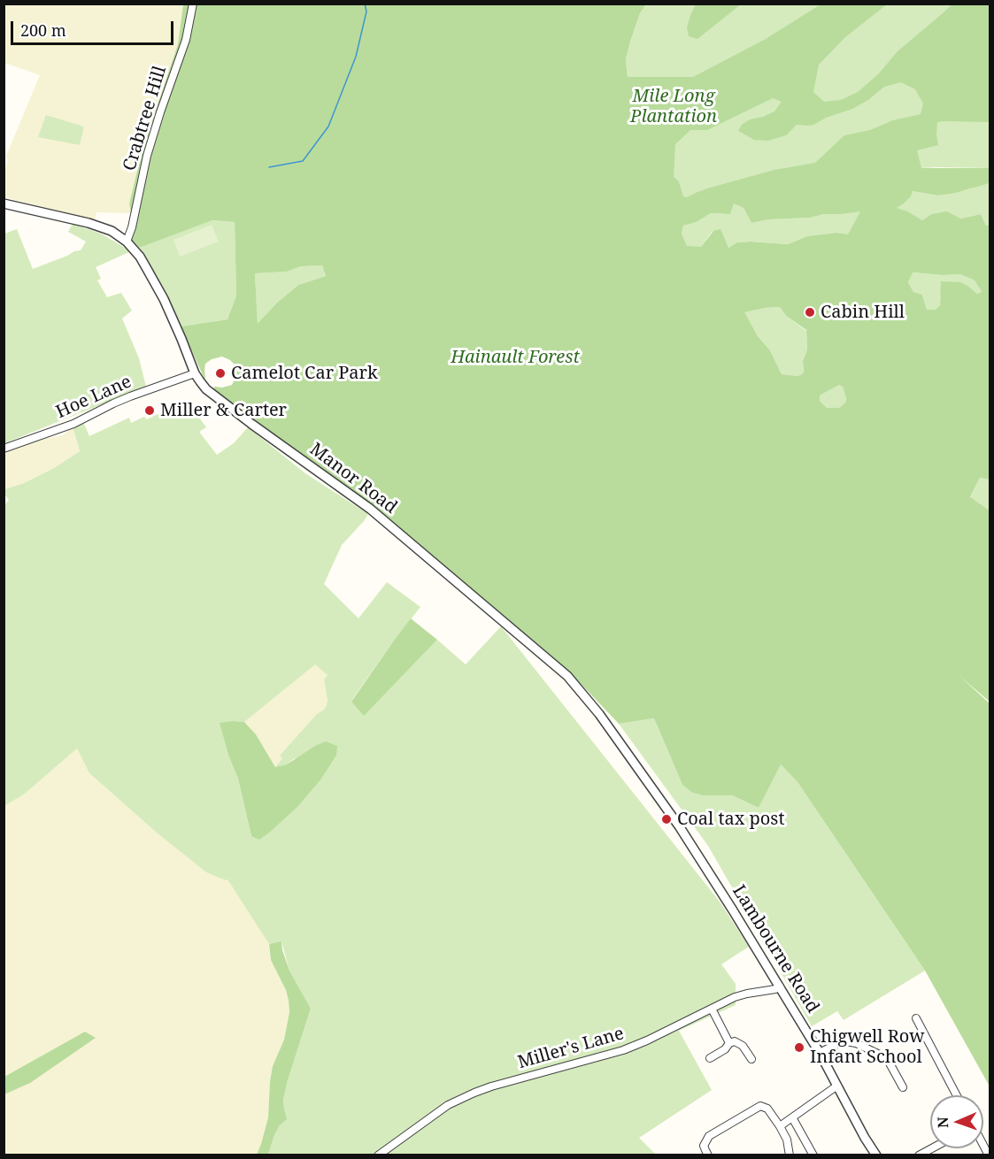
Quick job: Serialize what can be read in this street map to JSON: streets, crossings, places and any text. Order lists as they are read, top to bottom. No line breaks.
{"streets":{"street":["Crabtree Hill","Hoe Lane","Manor Road","Lambourne Road","Miller's Lane"]},"crossings":[["Crabtree Hill","Manor Road"],["Hoe Lane","Manor Road"],["Manor Road","Lambourne Road"],["Lambourne Road","Miller's Lane"]],"parks":["Mile Long Plantation","Hainault Forest"],"places":["Cabin Hill","Camelot Car Park","Miller & Carter","Coal tax post","Chigwell Row Infant School"],"scale_bar":"200 m","north":"left"}
